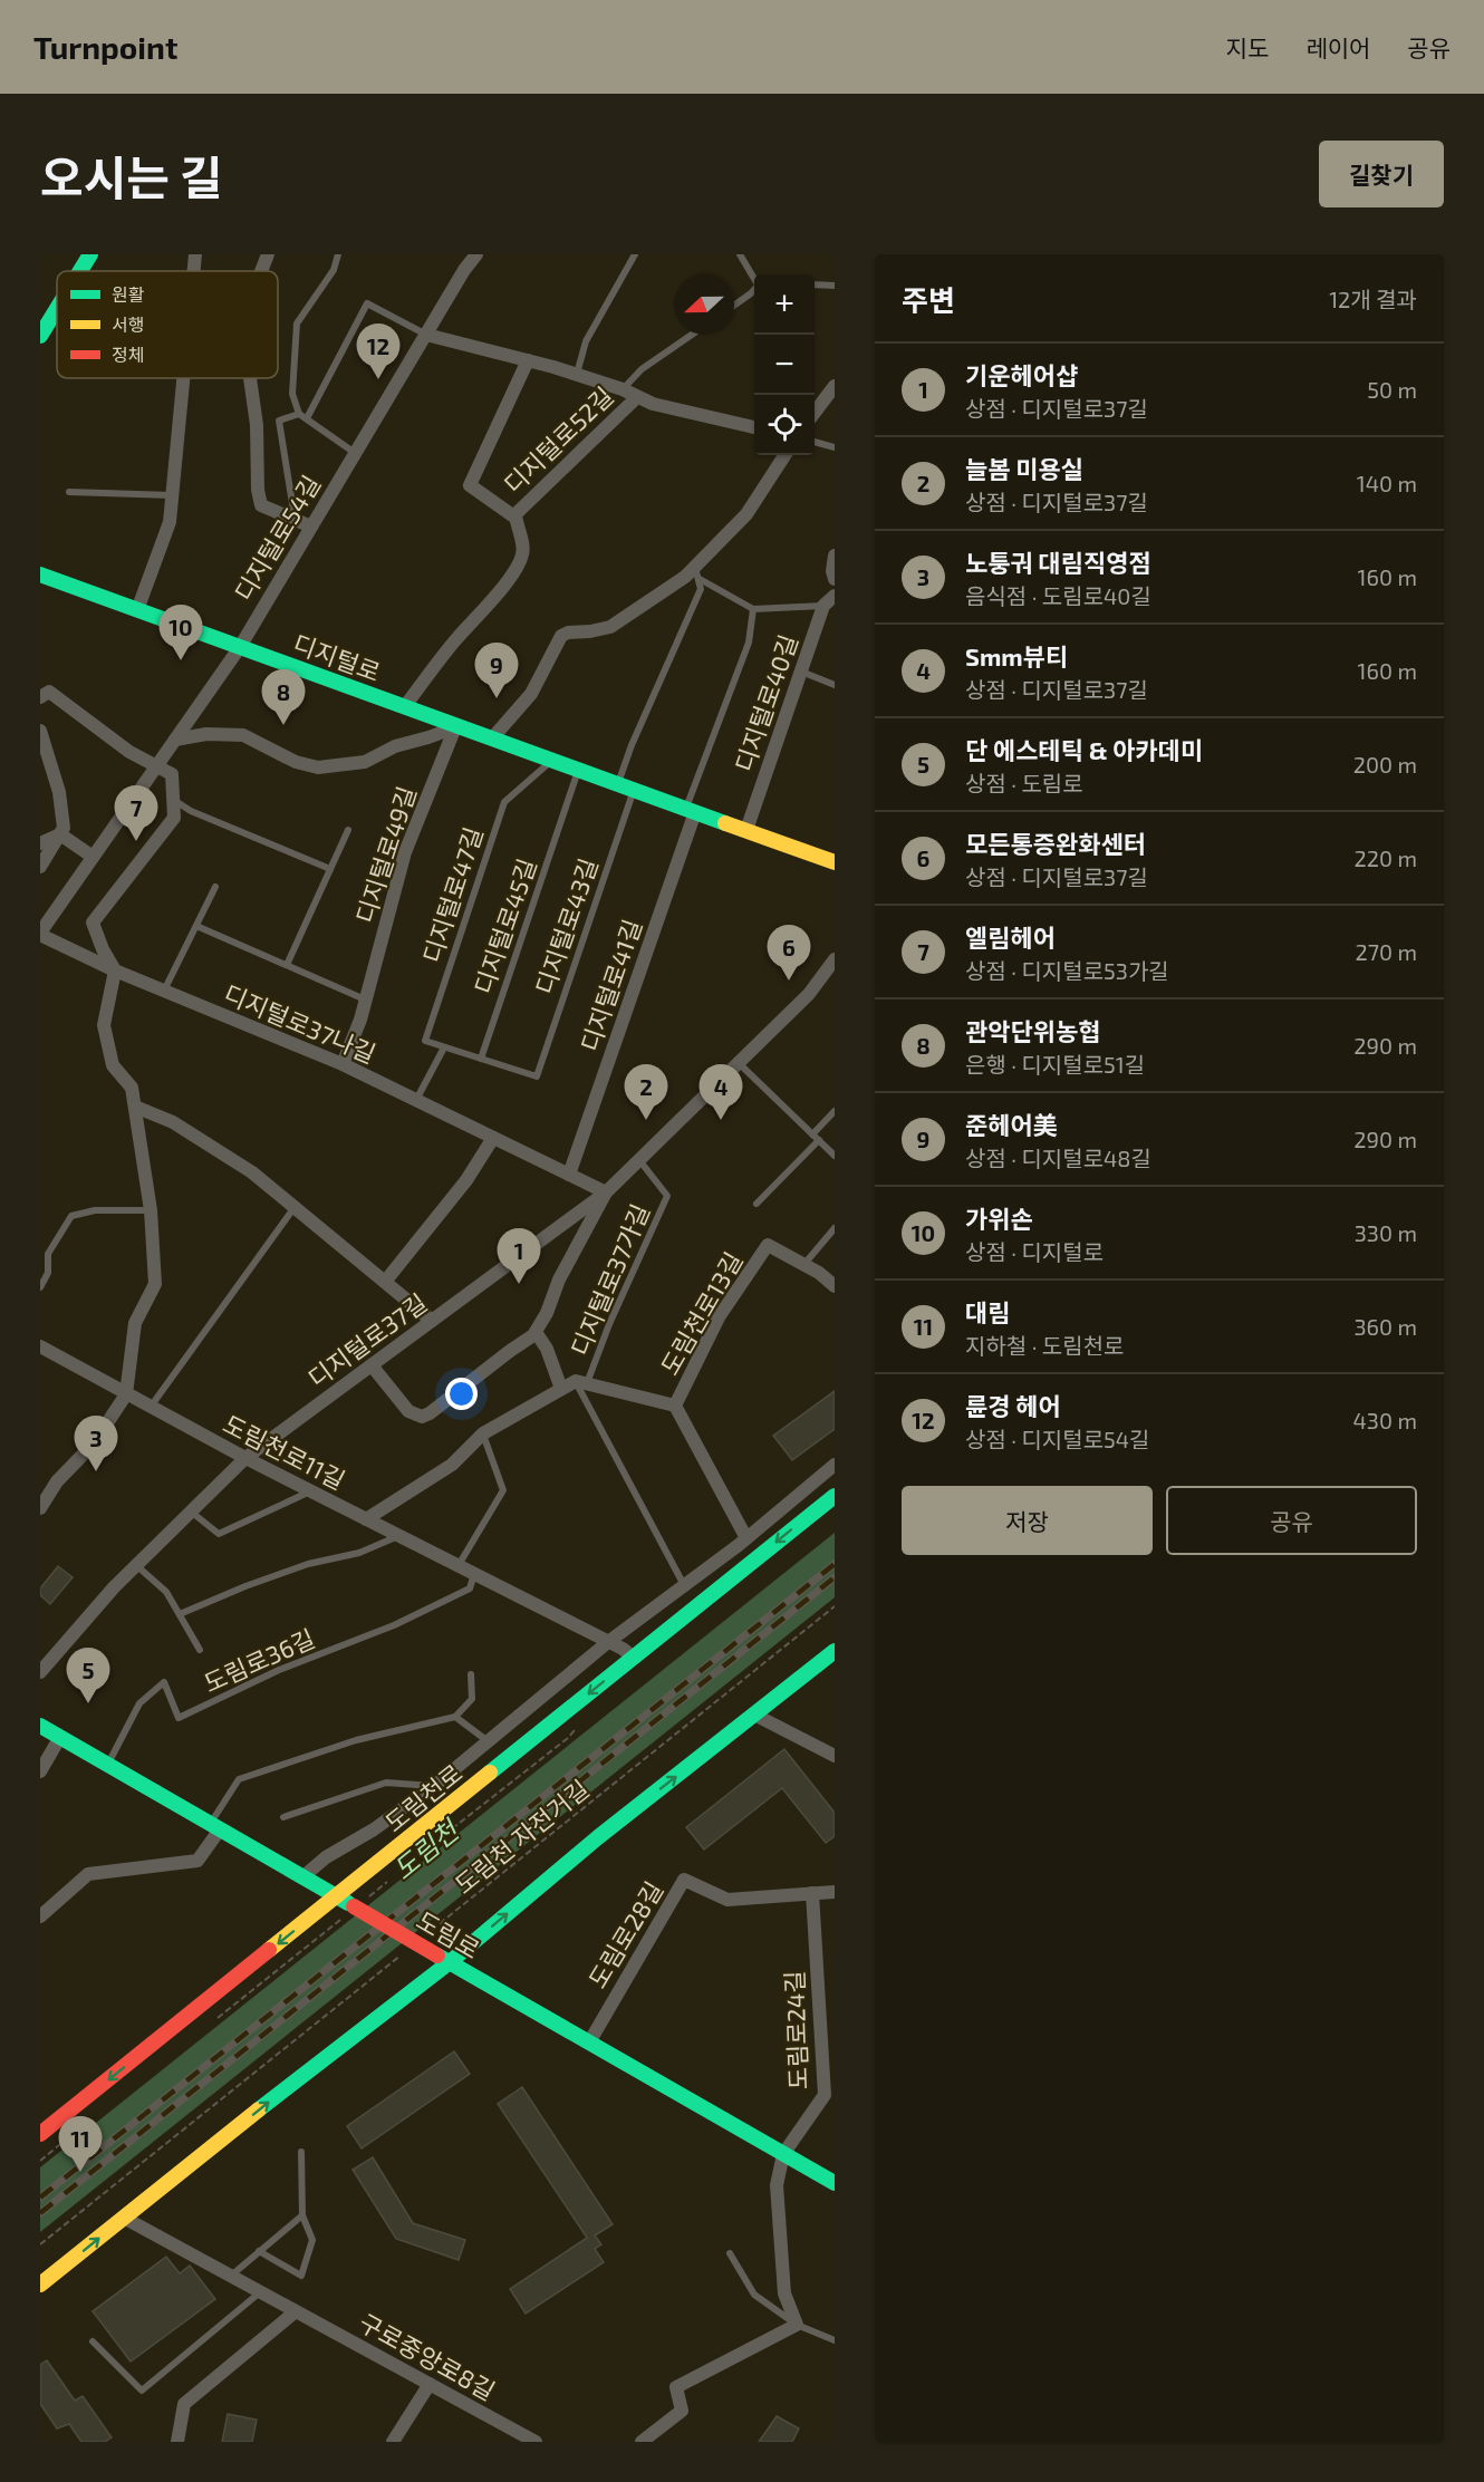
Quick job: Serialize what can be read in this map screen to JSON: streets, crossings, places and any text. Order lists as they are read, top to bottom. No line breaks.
{"streets":{"main road":["디지털로","도림천로","도림로"],"street":["디지털로52길","디지털로54길","디지털로40길","디지털로49길","디지털로41길","디지털로37나길","도림천로13길","디지털로37길","도림천로11길","도림로28길","도림로24길","구로중앙로8길"],"lane":["디지털로47길","디지털로45길","디지털로43길","디지털로37가길","도림로36길"],"path":["도림천 자전거길"]},"crossings":[["디지털로52길","디지털로"],["디지털로54길","디지털로"],["디지털로54길","디지털로37나길"],["디지털로","디지털로40길"],["디지털로","디지털로49길"],["디지털로","디지털로47길"],["디지털로","디지털로45길"],["디지털로","디지털로43길"],["디지털로","디지털로41길"],["디지털로49길","디지털로37나길"],["디지털로45길","디지털로43길"],["디지털로41길","디지털로37나길"],["디지털로37나길","디지털로37길"],["디지털로37가길","도림천로13길"],["디지털로37가길","디지털로37길"],["디지털로37길","도림천로11길"],["도림천로11길","도림로36길"],["도림천로11길","도림천로"],["도림로36길","도림로"],["도림천로","도림로"],["도림로","도림로28길"],["도림로","도림로24길"],["도림로28길","도림로24길"]],"water":["도림천"],"legend":["원활","서행","정체"],"north":"left","page":{"header":"Turnpoint","nav":["지도","레이어","공유"],"title":"오시는 길","buttons":["길찾기",["저장","공유"]],"heading":["주변","12개 결과"],"map_buttons":["+","−"],"pins":["12","10","9","8","7","6","2","4","1","3","5","11"],"list":[{"mark":"1","name":"기운헤어샵","note":"상점 · 디지털로37길","value":"50 m"},{"mark":"2","name":"늘봄 미용실","note":"상점 · 디지털로37길","value":"140 m"},{"mark":"3","name":"노퉁궈 대림직영점","note":"음식점 · 도림로40길","value":"160 m"},{"mark":"4","name":"Smm뷰티","note":"상점 · 디지털로37길","value":"160 m"},{"mark":"5","name":"단 에스테틱 & 아카데미","note":"상점 · 도림로","value":"200 m"},{"mark":"6","name":"모든통증완화센터","note":"상점 · 디지털로37길","value":"220 m"},{"mark":"7","name":"엘림헤어","note":"상점 · 디지털로53가길","value":"270 m"},{"mark":"8","name":"관악단위농협","note":"은행 · 디지털로51길","value":"290 m"},{"mark":"9","name":"준헤어美","note":"상점 · 디지털로48길","value":"290 m"},{"mark":"10","name":"가위손","note":"상점 · 디지털로","value":"330 m"},{"mark":"11","name":"대림","note":"지하철 · 도림천로","value":"360 m"},{"mark":"12","name":"륜경 헤어","note":"상점 · 디지털로54길","value":"430 m"}]}}
